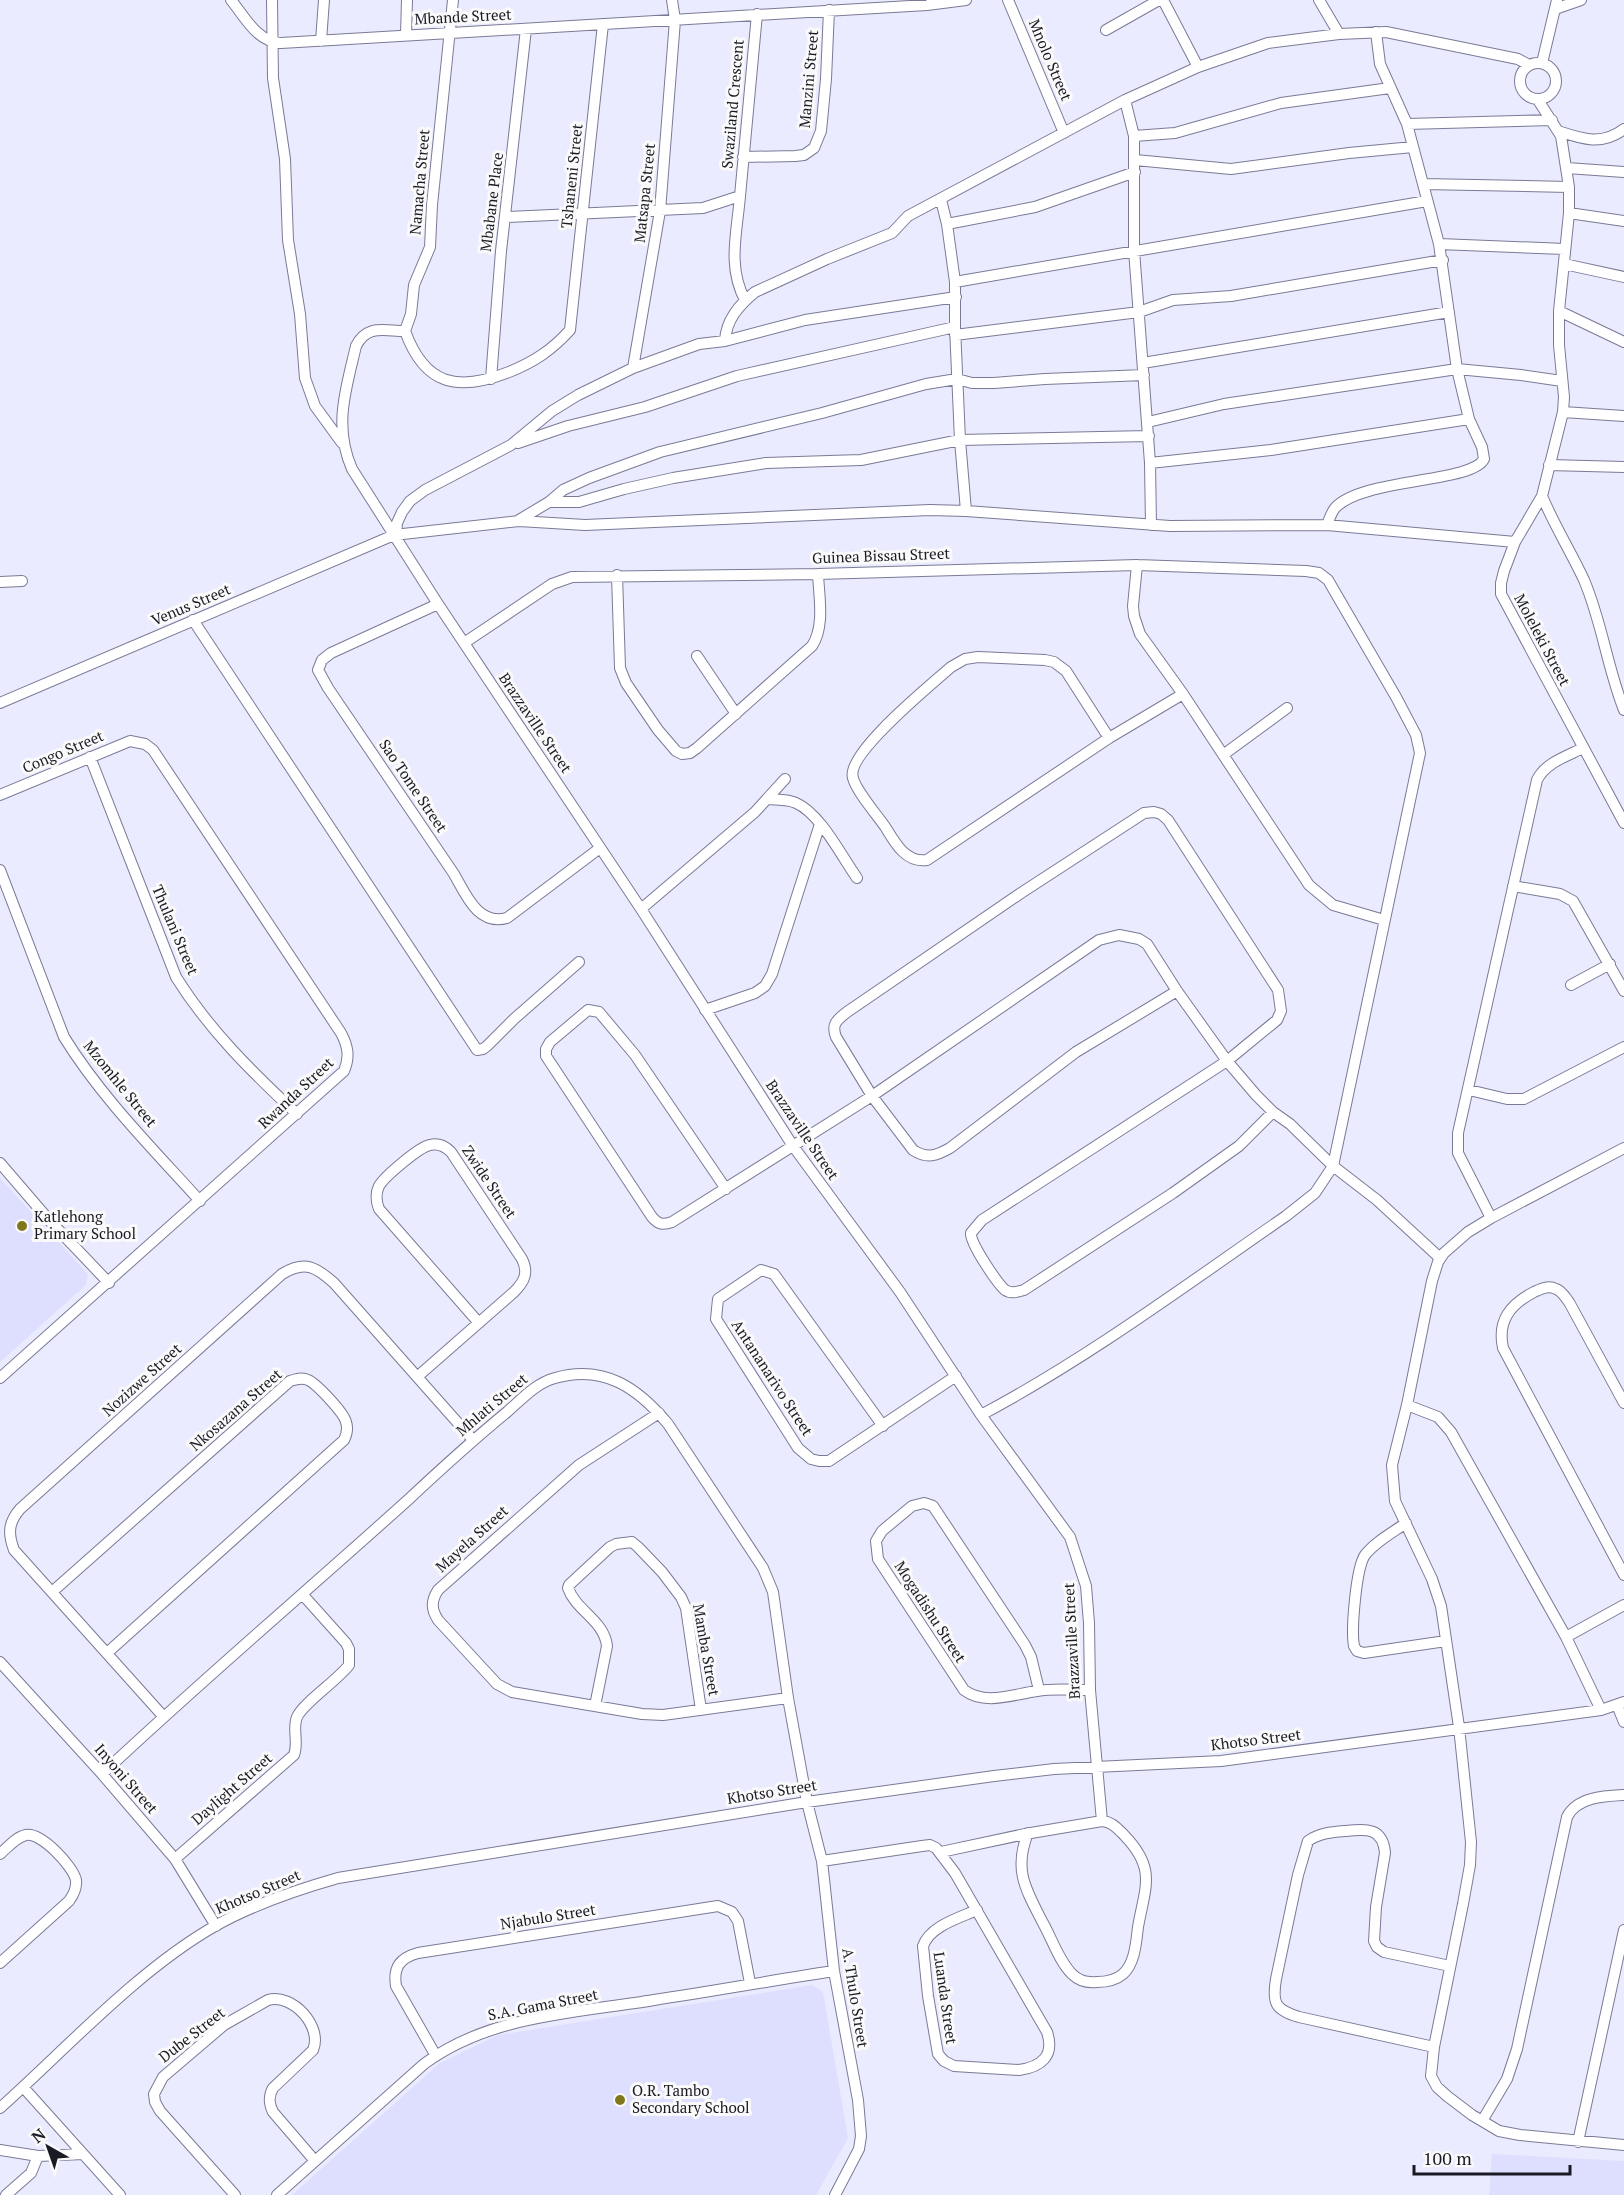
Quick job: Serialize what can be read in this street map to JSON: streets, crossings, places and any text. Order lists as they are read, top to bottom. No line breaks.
{"streets":{"street":["Mbande Street","Mnolo Street","Manzini Street","Swaziland Crescent","Tshaneni Street","Namacha Street","Matsapa Street","Mbabane Place","Guinea Bissau Street","Venus Street","Moleleki Street","Brazzaville Street","Congo Street","Sao Tome Street","Thulani Street","Mzomhle Street","Rwanda Street","Zwide Street","Antananarivo Street","Nozizwe Street","Mhlati Street","Nkosazana Street","Mayela Street","Mogadishu Street","Mamba Street","Khotso Street","Inyoni Street","Daylight Street","Njabulo Street","A. Thulo Street","Luanda Street","S.A. Gama Street","Dube Street"]},"crossings":[["Mbande Street","Manzini Street"],["Mbande Street","Swaziland Crescent"],["Mbande Street","Tshaneni Street"],["Mbande Street","Namacha Street"],["Mbande Street","Matsapa Street"],["Mbande Street","Mbabane Place"],["Manzini Street","Swaziland Crescent"],["Tshaneni Street","Mbabane Place"],["Guinea Bissau Street","Brazzaville Street"],["Venus Street","Brazzaville Street"],["Brazzaville Street","Sao Tome Street"],["Brazzaville Street","Antananarivo Street"],["Brazzaville Street","Mogadishu Street"],["Brazzaville Street","Khotso Street"],["Congo Street","Thulani Street"],["Congo Street","Rwanda Street"],["Thulani Street","Rwanda Street"],["Mzomhle Street","Rwanda Street"],["Zwide Street","Nozizwe Street"],["Nozizwe Street","Mhlati Street"],["Nozizwe Street","Nkosazana Street"],["Mhlati Street","Mayela Street"],["Mhlati Street","Khotso Street"],["Mhlati Street","Inyoni Street"],["Mhlati Street","Daylight Street"],["Mhlati Street","A. Thulo Street"],["Mayela Street","Mamba Street"],["Khotso Street","Inyoni Street"],["Khotso Street","A. Thulo Street"],["Inyoni Street","Daylight Street"],["Njabulo Street","S.A. Gama Street"],["A. Thulo Street","S.A. Gama Street"],["S.A. Gama Street","Dube Street"]],"places":["Katlehong Primary School","O.R. Tambo Secondary School"],"scale_bar":"100 m","north":"top left"}
